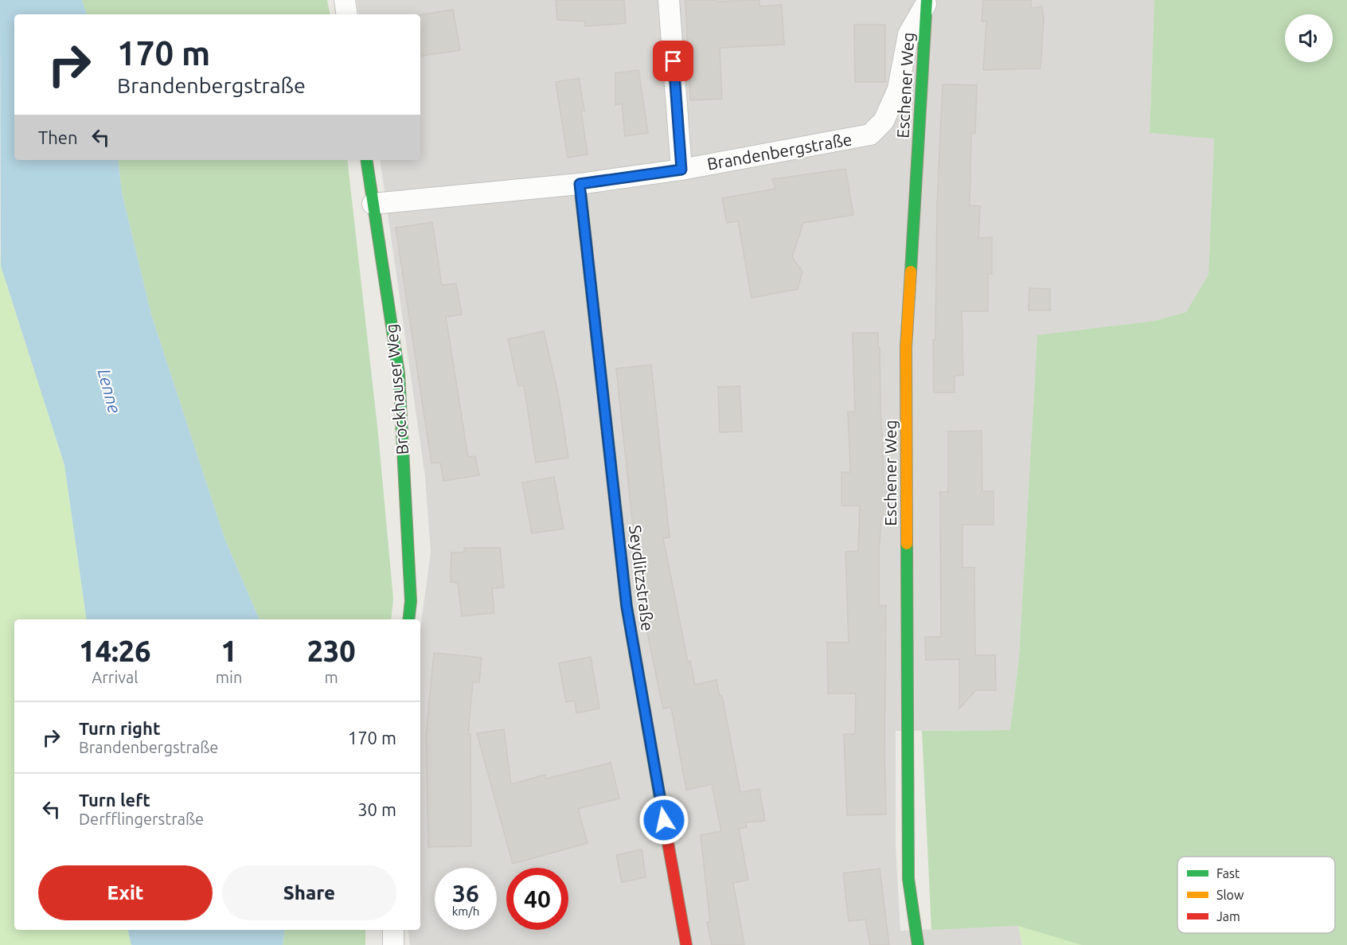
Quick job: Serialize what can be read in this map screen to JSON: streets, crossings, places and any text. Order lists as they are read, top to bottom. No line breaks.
{"streets":{"street":["Eschener Weg","Brandenbergstraße","Brockhauser Weg","Seydlitzstraße"]},"crossings":[["Eschener Weg","Brandenbergstraße"],["Brandenbergstraße","Brockhauser Weg"],["Brandenbergstraße","Seydlitzstraße"]],"water":["Lenne"],"legend":["Fast","Slow","Jam"],"page":{"turn":["170 m","Brandenbergstraße"],"then":"Then","eta":["14:26","Arrival","1","min","230","m"],"list":[{"name":"Turn right","note":"Brandenbergstraße","value":"170 m"},{"name":"Turn left","note":"Derfflingerstraße","value":"30 m"}],"buttons":["Exit","Share"],"speed":"36 km/h","limit":"40"}}
